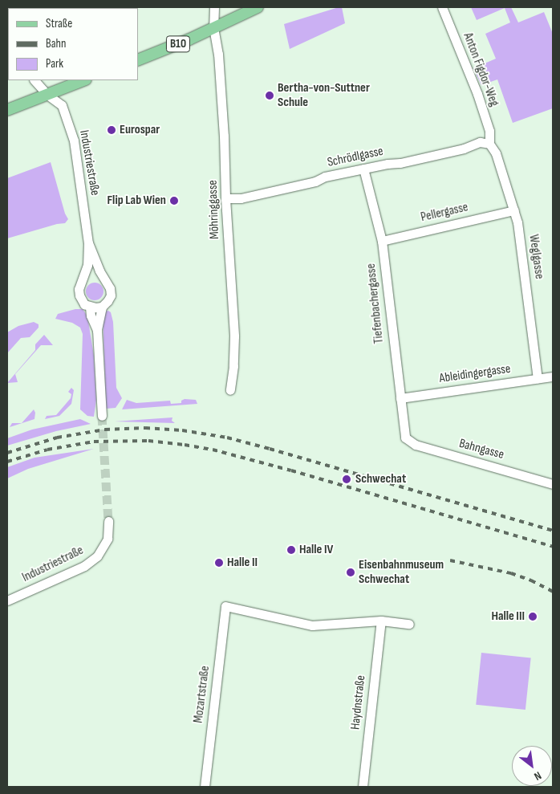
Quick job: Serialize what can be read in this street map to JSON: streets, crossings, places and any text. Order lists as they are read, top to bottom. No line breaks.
{"streets":{"main road":["B10"],"street":["Anton Figdor-Weg","Schrödlgasse","Industriestraße","Möhringgasse","Pellergasse","Weglgasse","Tiefenbachergasse","Ableidingergasse","Bahngasse","Mozartstraße","Haydnstraße"]},"crossings":[["B10","Möhringgasse"],["Anton Figdor-Weg","Schrödlgasse"],["Anton Figdor-Weg","Weglgasse"],["Schrödlgasse","Möhringgasse"],["Schrödlgasse","Weglgasse"],["Schrödlgasse","Tiefenbachergasse"],["Pellergasse","Weglgasse"],["Pellergasse","Tiefenbachergasse"],["Weglgasse","Ableidingergasse"],["Tiefenbachergasse","Ableidingergasse"],["Tiefenbachergasse","Bahngasse"],["Mozartstraße","Haydnstraße"]],"places":["Bertha-von-Suttner Schule","Eurospar","Flip Lab Wien","Schwechat","Halle IV","Halle II","Eisenbahnmuseum Schwechat","Halle III"],"legend":["Straße","Bahn","Park"],"north":"bottom right"}
